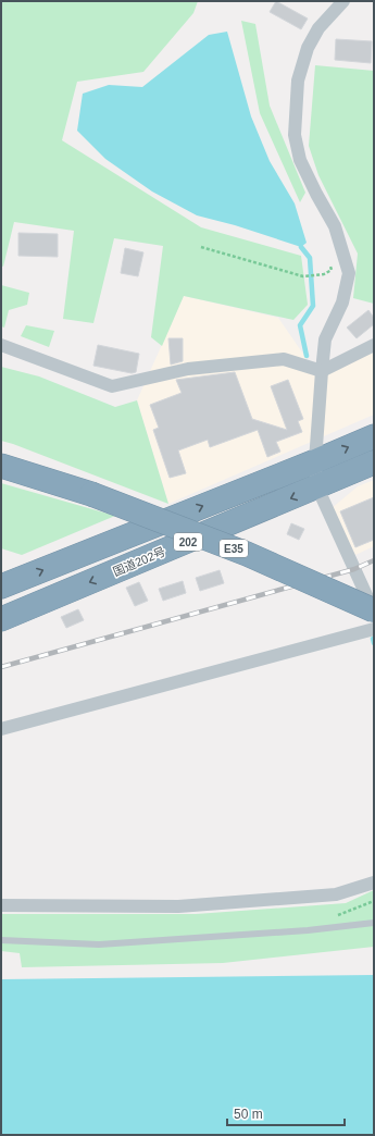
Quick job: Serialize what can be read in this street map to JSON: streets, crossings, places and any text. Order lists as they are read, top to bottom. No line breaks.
{"streets":{"highway":["202","E35","国道202号"]},"scale_bar":"50 m"}
